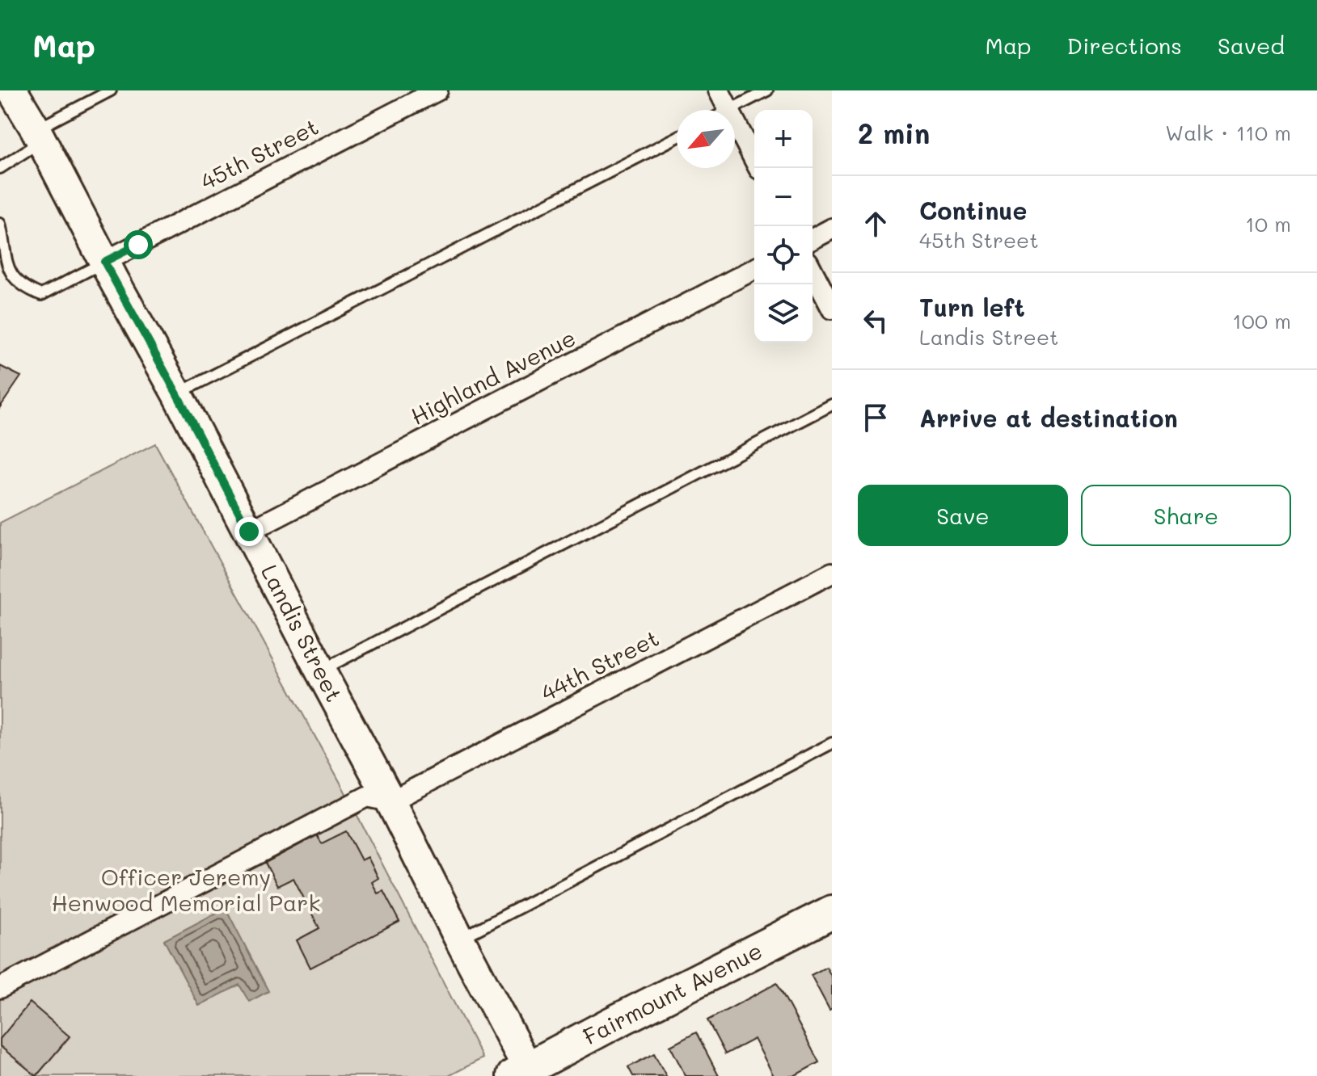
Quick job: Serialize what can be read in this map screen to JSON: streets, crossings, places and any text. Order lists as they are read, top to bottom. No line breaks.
{"streets":{"main road":["Fairmount Avenue"],"street":["45th Street","Highland Avenue","Landis Street","44th Street"]},"crossings":[["45th Street","Landis Street"],["Highland Avenue","Landis Street"],["Landis Street","44th Street"],["Landis Street","Fairmount Avenue"]],"parks":["Officer Jeremy Henwood Memorial Park"],"north":"bottom left","page":{"header":"Map","nav":["Map","Directions","Saved"],"heading":["2 min","Walk · 110 m"],"map_buttons":["+","−"],"list":[["Continue","45th Street","10 m"],["Turn left","Landis Street","100 m"],"Arrive at destination"],"buttons":["Save","Share"]}}
